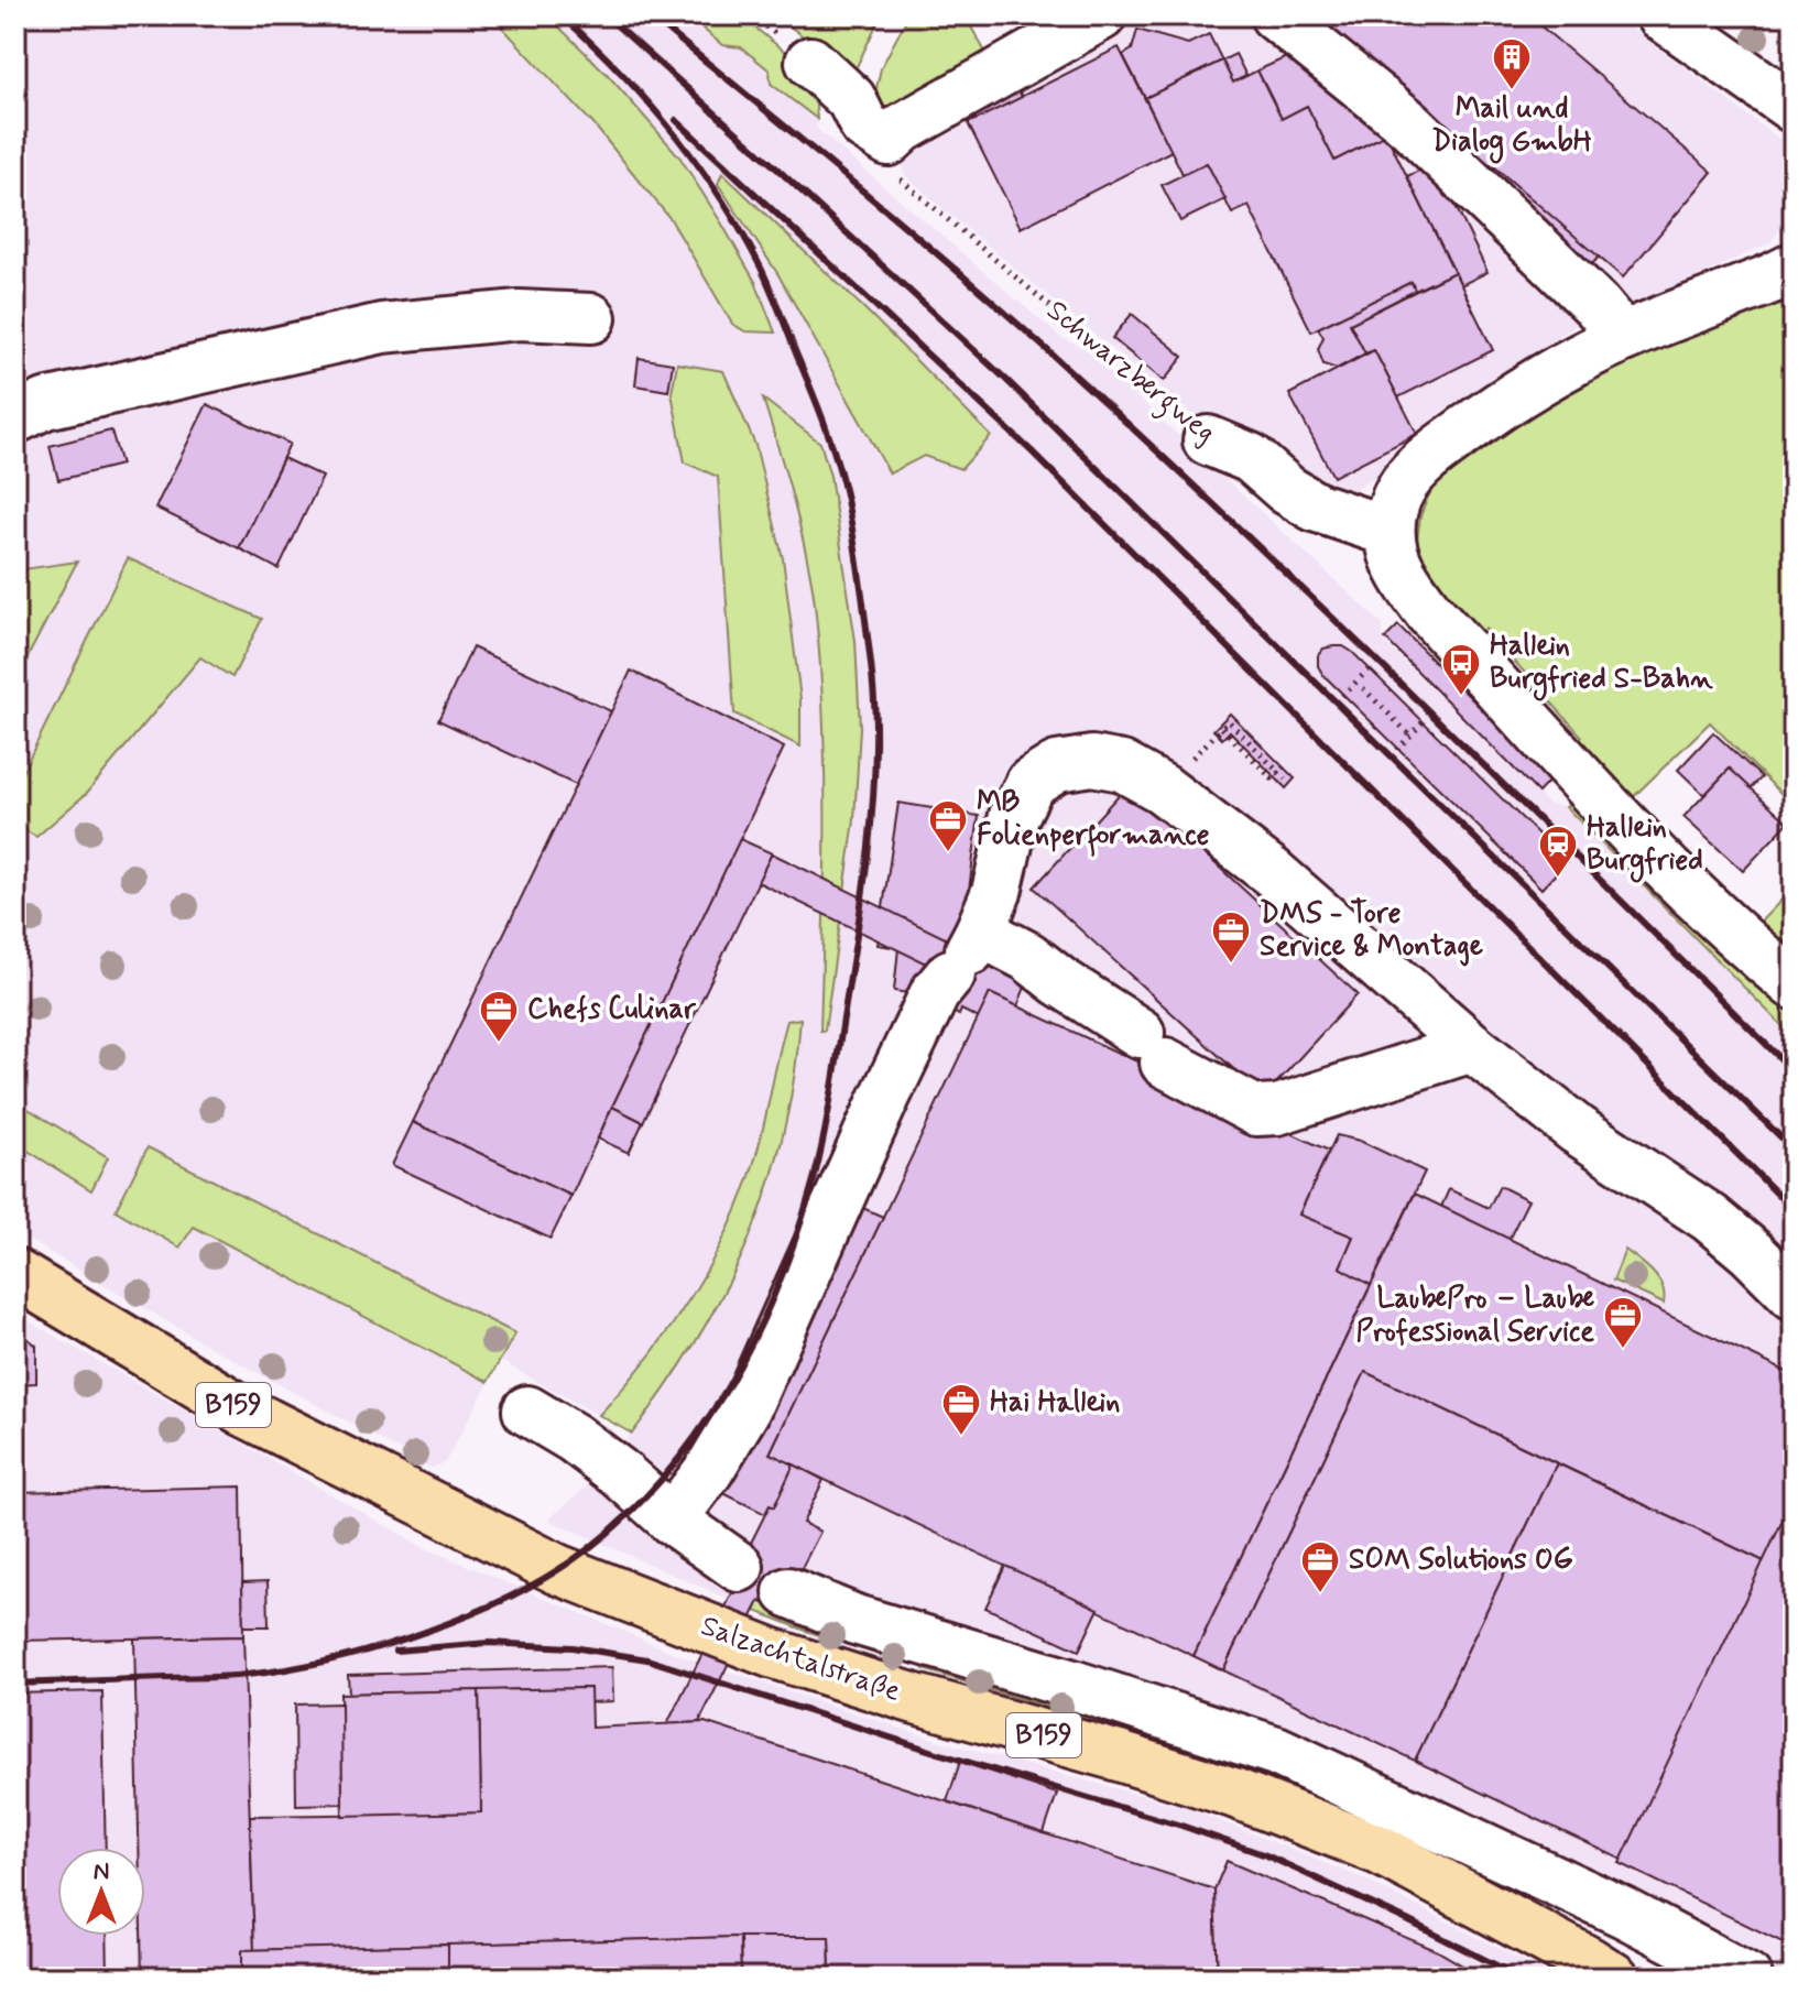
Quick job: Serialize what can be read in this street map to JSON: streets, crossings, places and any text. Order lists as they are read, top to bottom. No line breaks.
{"streets":{"main road":["B159","Salzachtalstraße"],"street":["Schwarzbergweg"]},"places":{"building":["Mail und Dialog GmbH"],"bus stop":["Hallein Burgfried S-Bahn"],"office":["MB Folienperformance","DMS - Tore Service & Montage","Chefs Culinar","LaubePro – Laube Professional Service","Hai Hallein","SOM Solutions OG"],"station":["Hallein Burgfried"]},"north":"top"}
